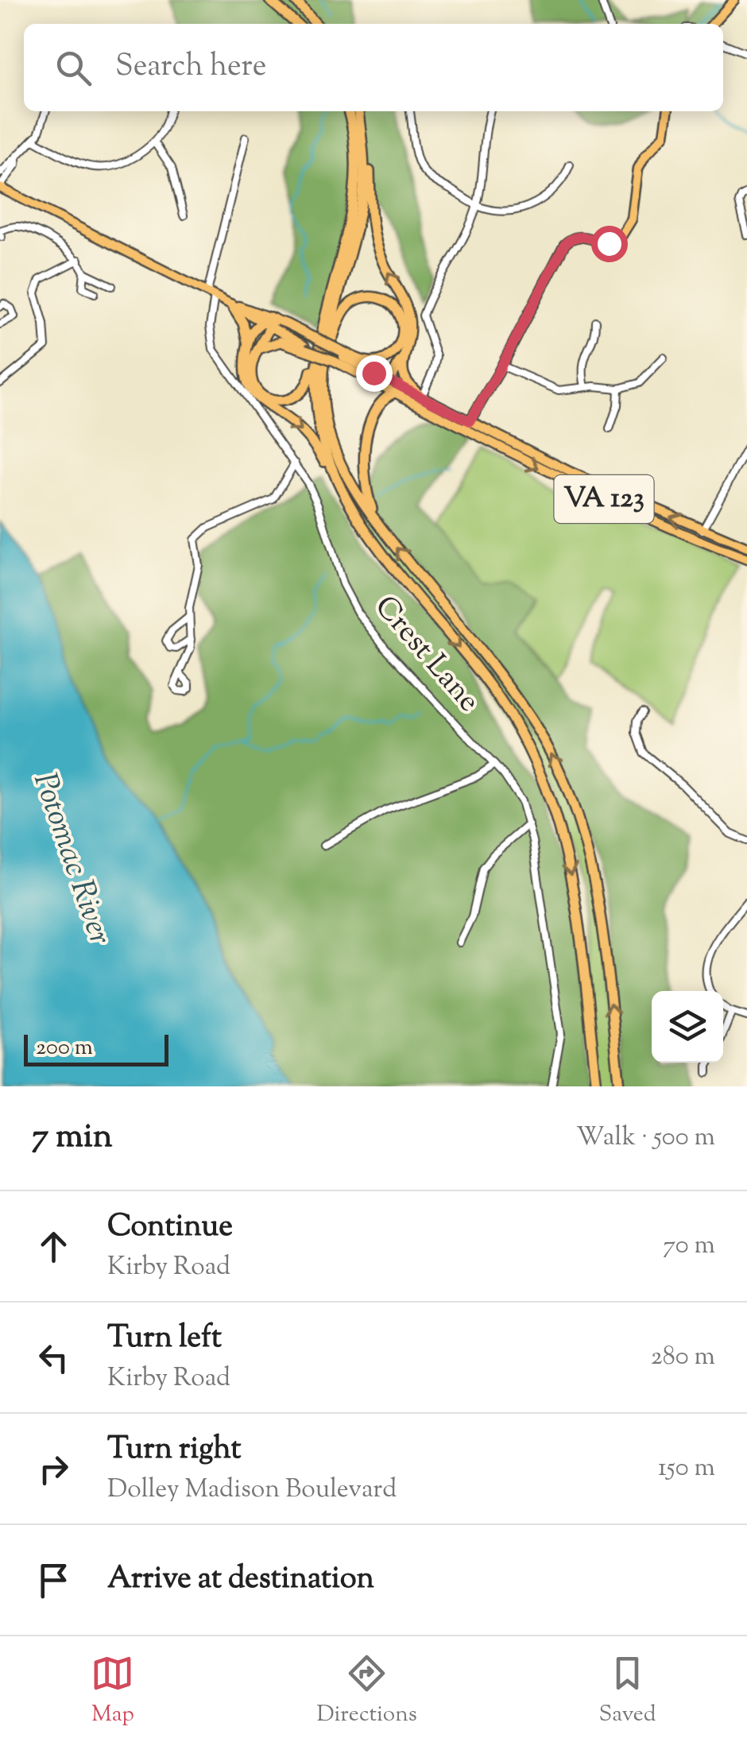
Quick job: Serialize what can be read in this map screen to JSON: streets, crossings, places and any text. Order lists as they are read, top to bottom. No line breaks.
{"streets":{"main road":["VA 123"],"street":["Crest Lane"]},"water":["Potomac River"],"scale_bar":"200 m","page":{"search":"Search here","scale":"200 m","heading":["7 min","Walk · 500 m"],"list":[["Continue","Kirby Road","70 m"],["Turn left","Kirby Road","280 m"],["Turn right","Dolley Madison Boulevard","150 m"],"Arrive at destination"],"nav":["Map","Directions","Saved"]}}
